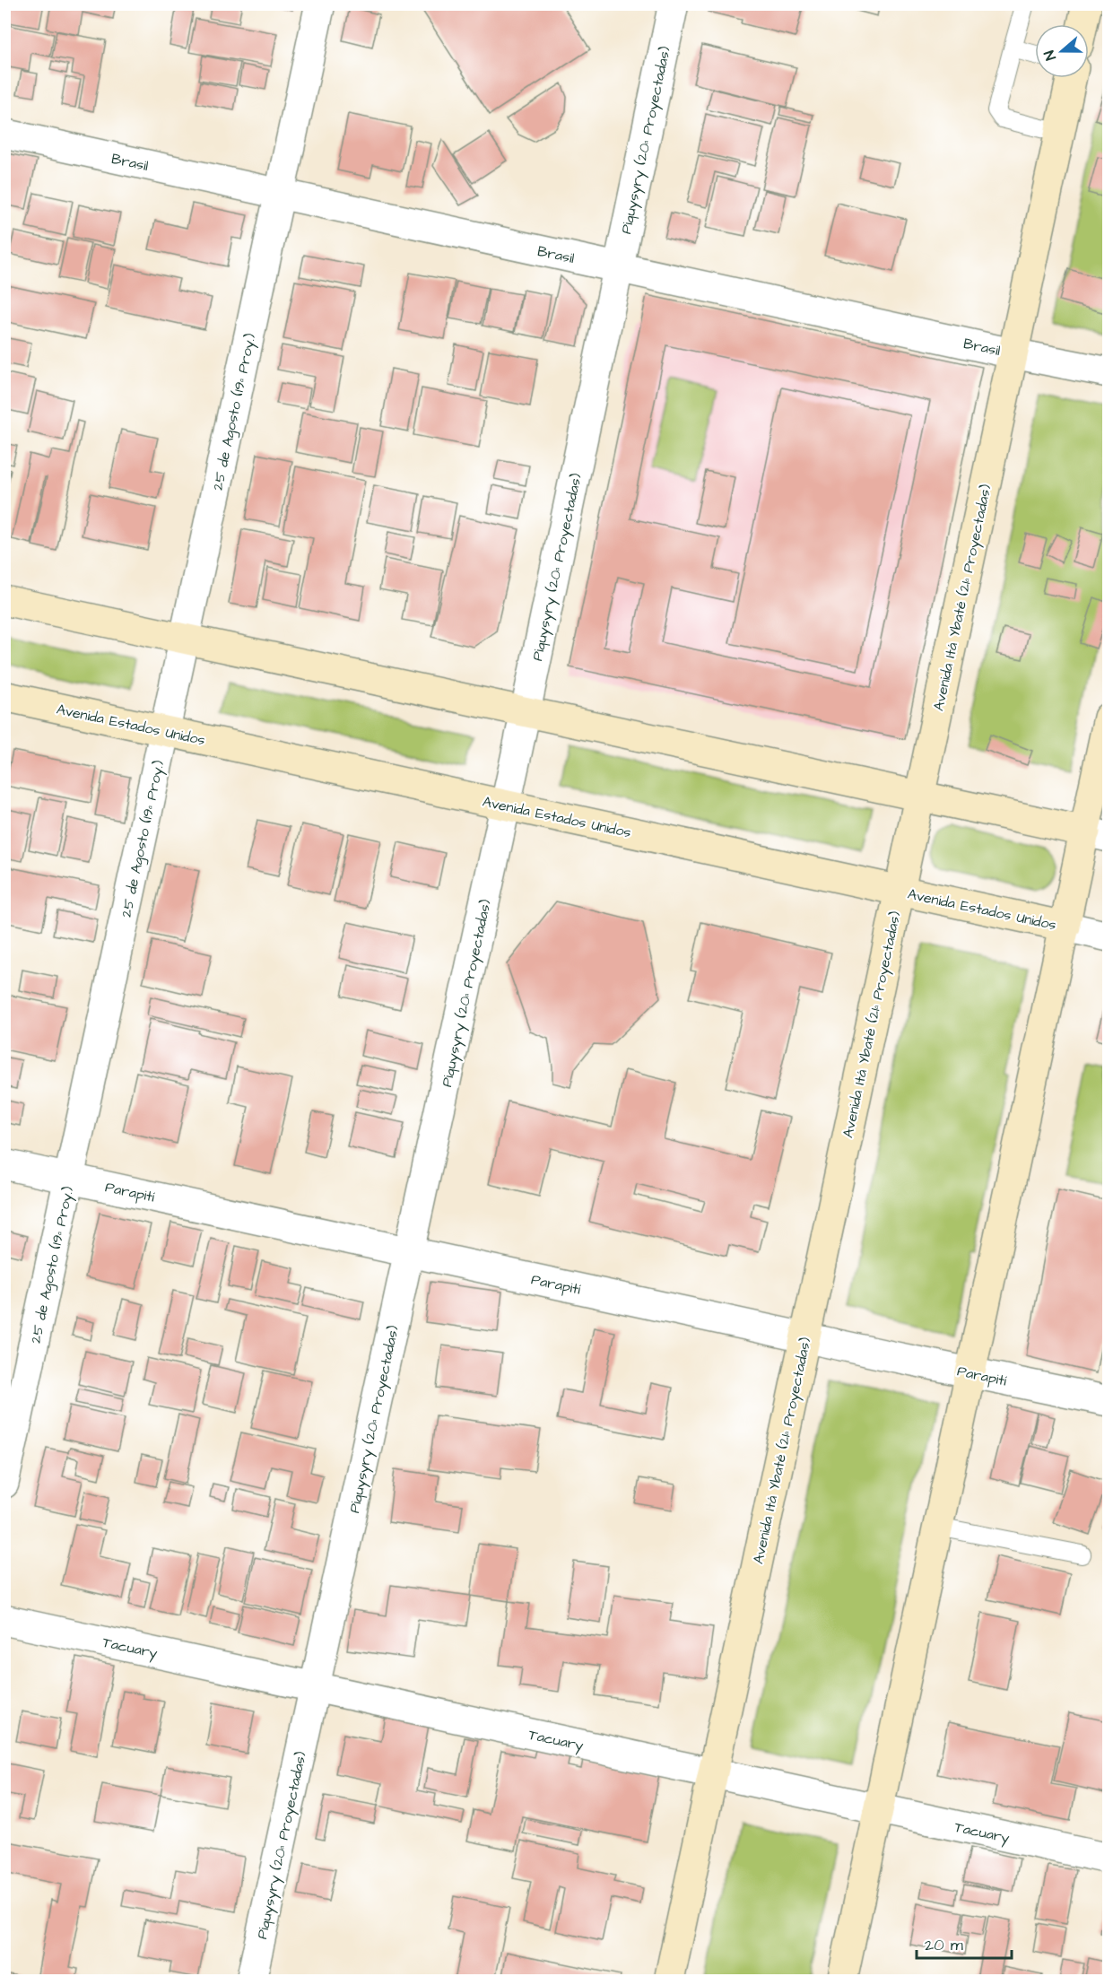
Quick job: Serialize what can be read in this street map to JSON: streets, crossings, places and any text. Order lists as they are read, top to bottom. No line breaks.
{"streets":{"main road":["Avenida Itá Ybaté (21ª Proyectadas)","Avenida Estados Unidos"],"street":["Piquysyry (20ª Proyectadas)","Brasil","25 de Agosto (19ª Proy.)","Parapití","Tacuary"]},"crossings":[["Piquysyry (20ª Proyectadas)","Brasil"],["Piquysyry (20ª Proyectadas)","Avenida Estados Unidos"],["Piquysyry (20ª Proyectadas)","Parapití"],["Piquysyry (20ª Proyectadas)","Tacuary"],["Brasil","25 de Agosto (19ª Proy.)"],["Brasil","Avenida Itá Ybaté (21ª Proyectadas)"],["25 de Agosto (19ª Proy.)","Avenida Estados Unidos"],["25 de Agosto (19ª Proy.)","Parapití"],["Avenida Itá Ybaté (21ª Proyectadas)","Avenida Estados Unidos"],["Avenida Itá Ybaté (21ª Proyectadas)","Parapití"],["Avenida Itá Ybaté (21ª Proyectadas)","Tacuary"]],"scale_bar":"20 m","north":"left"}
